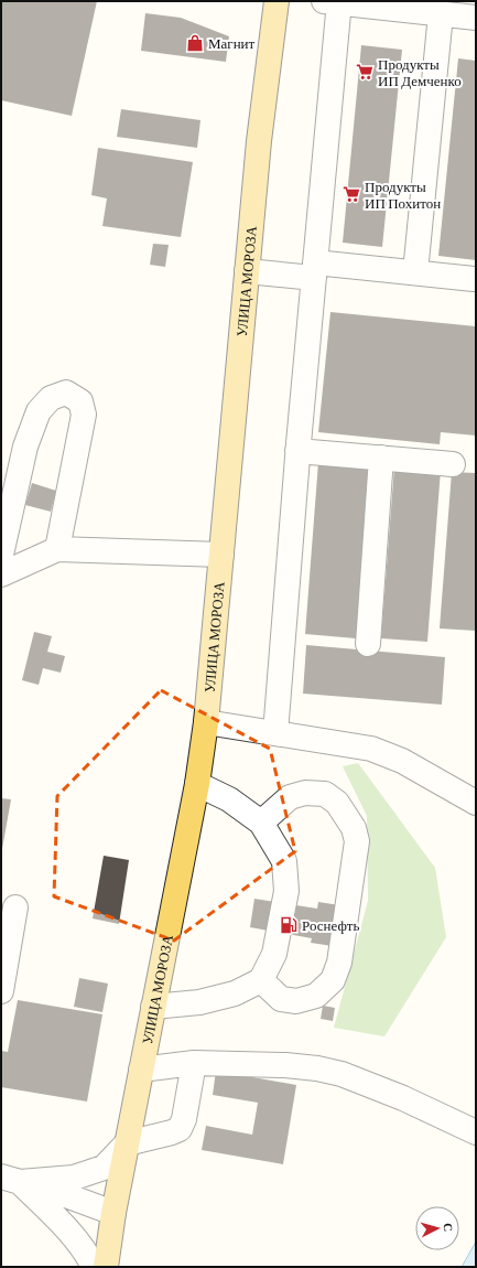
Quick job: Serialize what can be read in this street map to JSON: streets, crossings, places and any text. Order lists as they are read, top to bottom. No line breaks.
{"streets":{"main road":["УЛИЦА МОРОЗА"]},"places":{"shop":["Магнит"],"supermarket":["Продукты ИП Демченко","Продукты ИП Похитон"],"fuel station":["Роснефть"]},"north":"right"}
